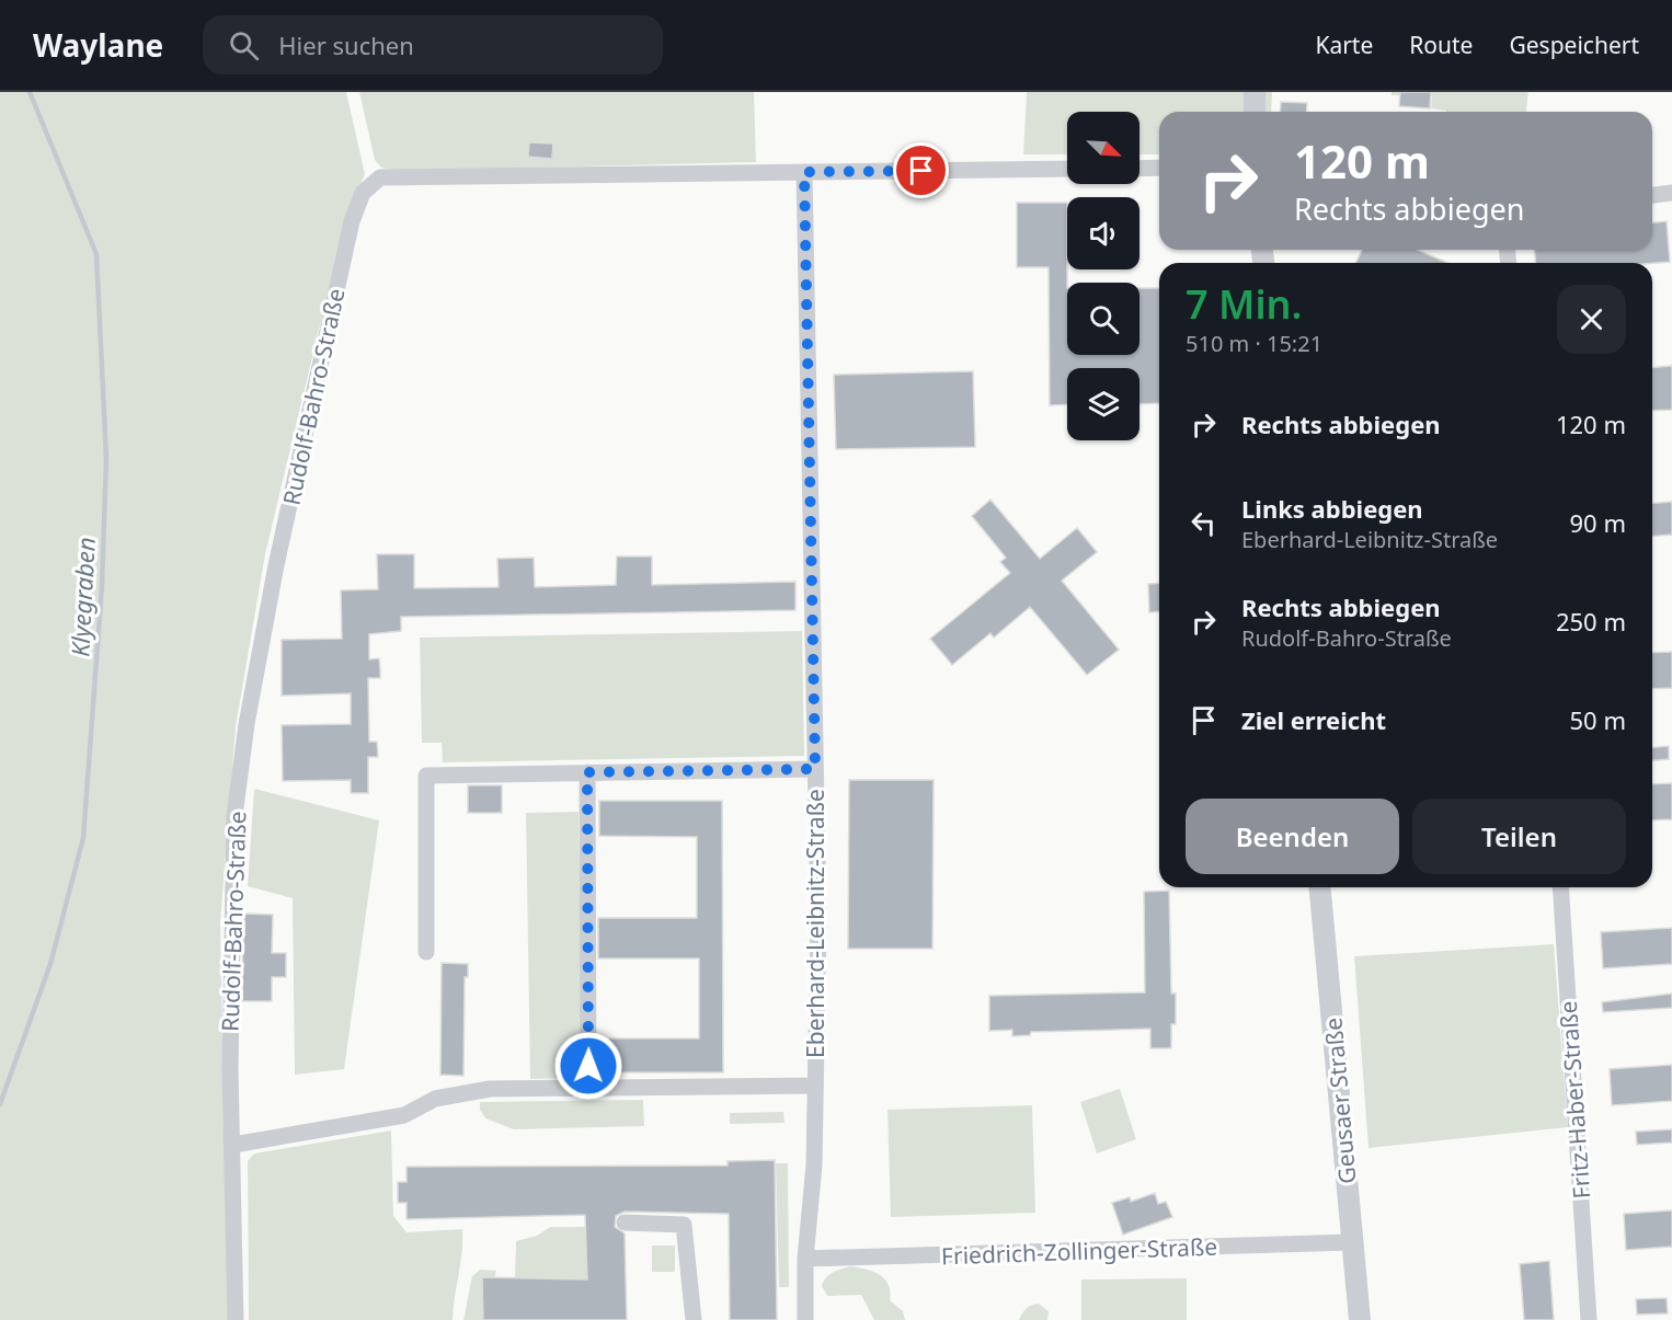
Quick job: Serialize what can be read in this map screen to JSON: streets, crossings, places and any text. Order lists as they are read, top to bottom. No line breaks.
{"streets":{"street":["Rudolf-Bahro-Straße","Eberhard-Leibnitz-Straße","Fritz-Haber-Straße","Geusaer Straße","Friedrich-Zollinger-Straße"]},"crossings":[["Rudolf-Bahro-Straße","Eberhard-Leibnitz-Straße"],["Eberhard-Leibnitz-Straße","Friedrich-Zollinger-Straße"],["Geusaer Straße","Friedrich-Zollinger-Straße"]],"water":["Klyegraben"],"north":"bottom right","page":{"header":"Waylane","search":"Hier suchen","nav":["Karte","Route","Gespeichert"],"turn":["120 m","Rechts abbiegen"],"heading":["7 Min.","510 m · 15:21"],"list":[{"name":"Rechts abbiegen","value":"120 m"},{"name":"Links abbiegen","note":"Eberhard-Leibnitz-Straße","value":"90 m"},{"name":"Rechts abbiegen","note":"Rudolf-Bahro-Straße","value":"250 m"},{"name":"Ziel erreicht","value":"50 m"}],"buttons":["Beenden","Teilen"]}}
